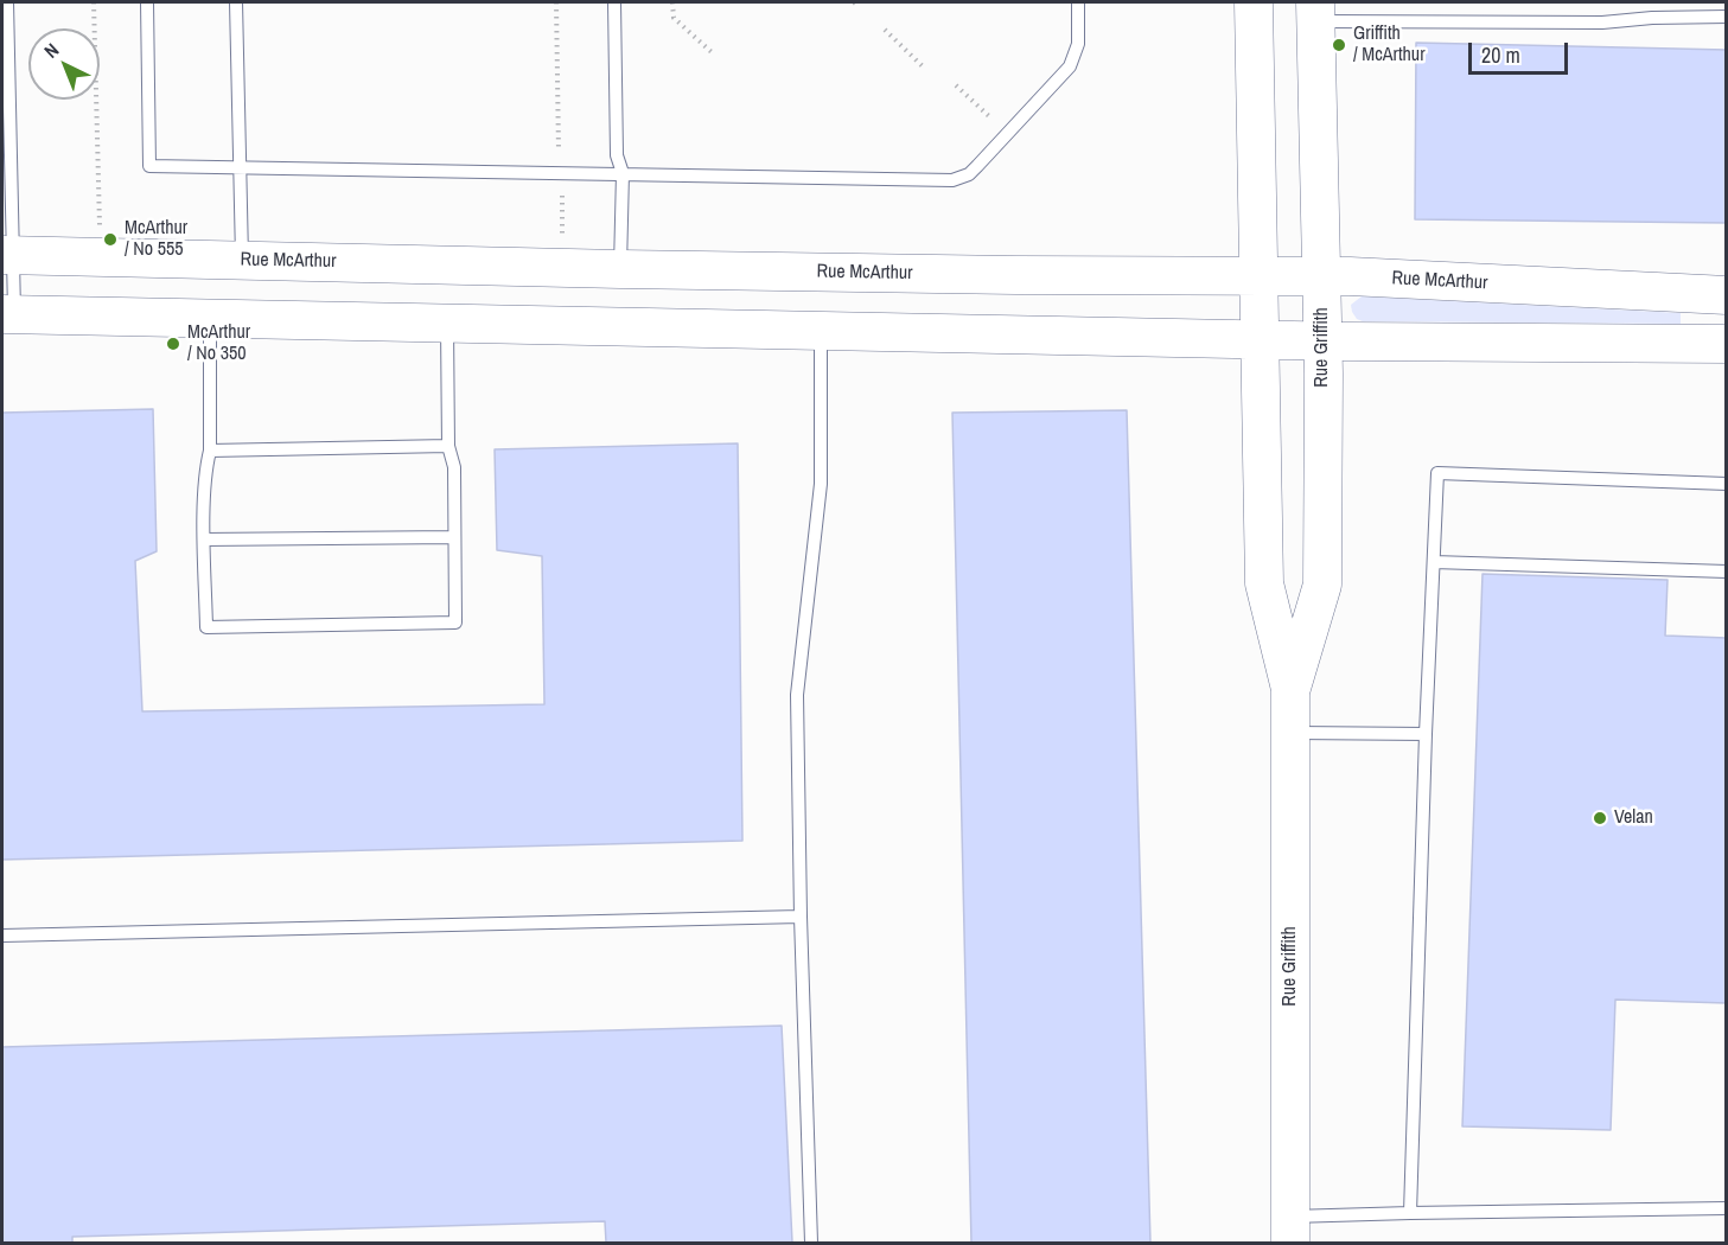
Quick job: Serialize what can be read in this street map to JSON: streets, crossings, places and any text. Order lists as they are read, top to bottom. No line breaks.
{"streets":{"street":["Rue McArthur","Rue Griffith"]},"crossings":[["Rue McArthur","Rue Griffith"]],"places":["Griffith / McArthur","McArthur / No 555","McArthur / No 350","Velan"],"scale_bar":"20 m","north":"top left"}
